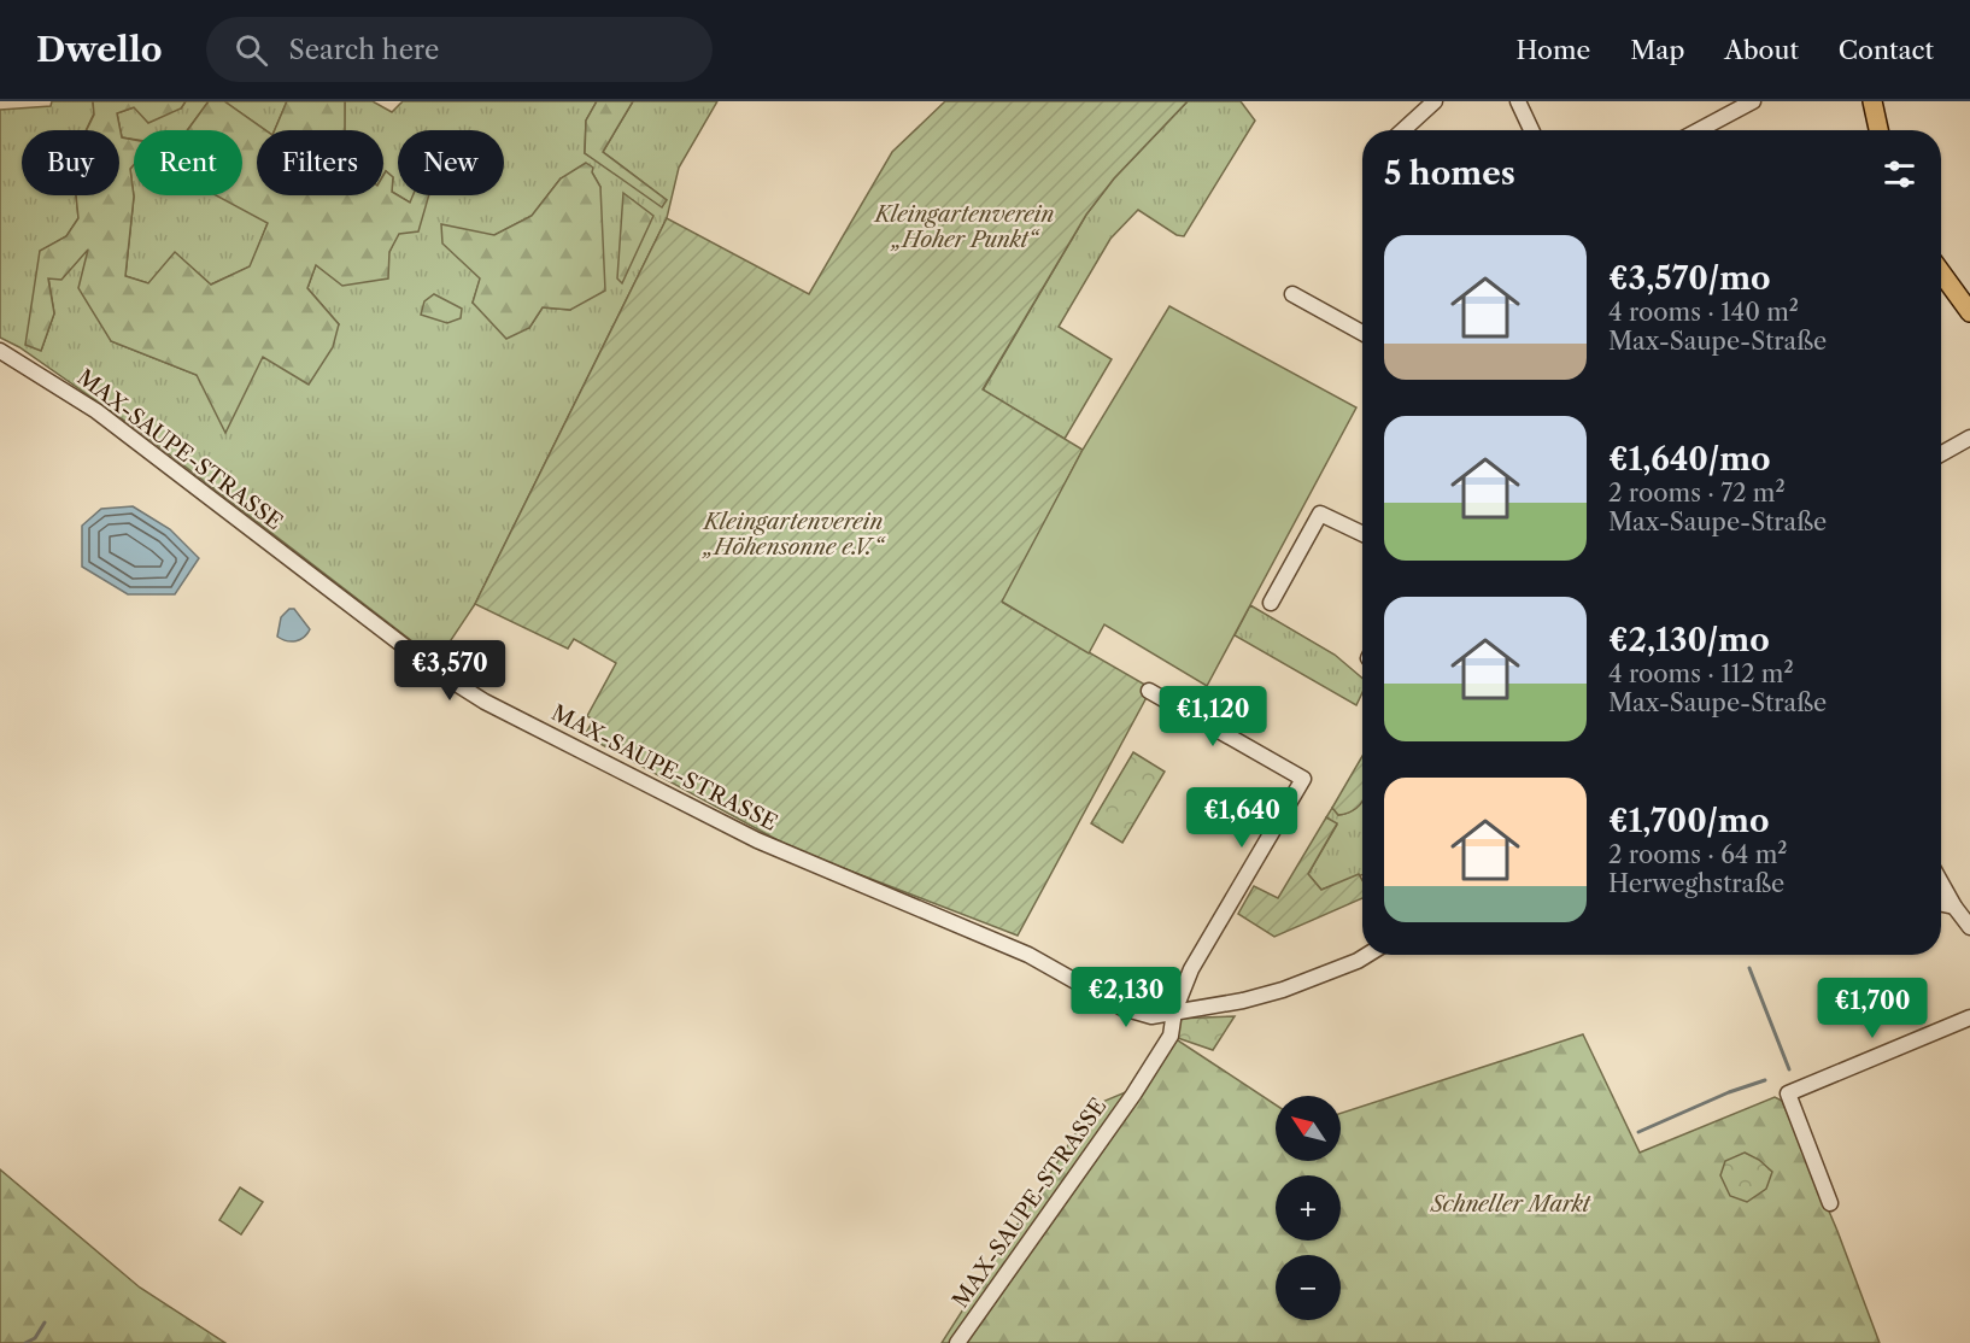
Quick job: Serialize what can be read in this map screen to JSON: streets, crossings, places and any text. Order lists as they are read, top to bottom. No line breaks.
{"streets":{"street":["MAX-SAUPE-STRASSE"]},"parks":["Kleingartenverein „Hoher Punkt“","Kleingartenverein „Höhensonne e.V.“","Schneller Markt"],"north":"top left","page":{"header":"Dwello","search":"Search here","nav":["Home","Map","About","Contact"],"chip":["Buy","Rent","Filters","New"],"heading":"5 homes","list":[{"name":"€3,570/mo","note":"4 rooms · 140 m² · Max-Saupe-Straße"},{"name":"€1,640/mo","note":"2 rooms · 72 m² · Max-Saupe-Straße"},{"name":"€2,130/mo","note":"4 rooms · 112 m² · Max-Saupe-Straße"},{"name":"€1,700/mo","note":"2 rooms · 64 m² · Herweghstraße"}],"price":["€3,570","€1,120","€1,640","€2,130","€1,700"],"map_buttons":["+","−"]}}
